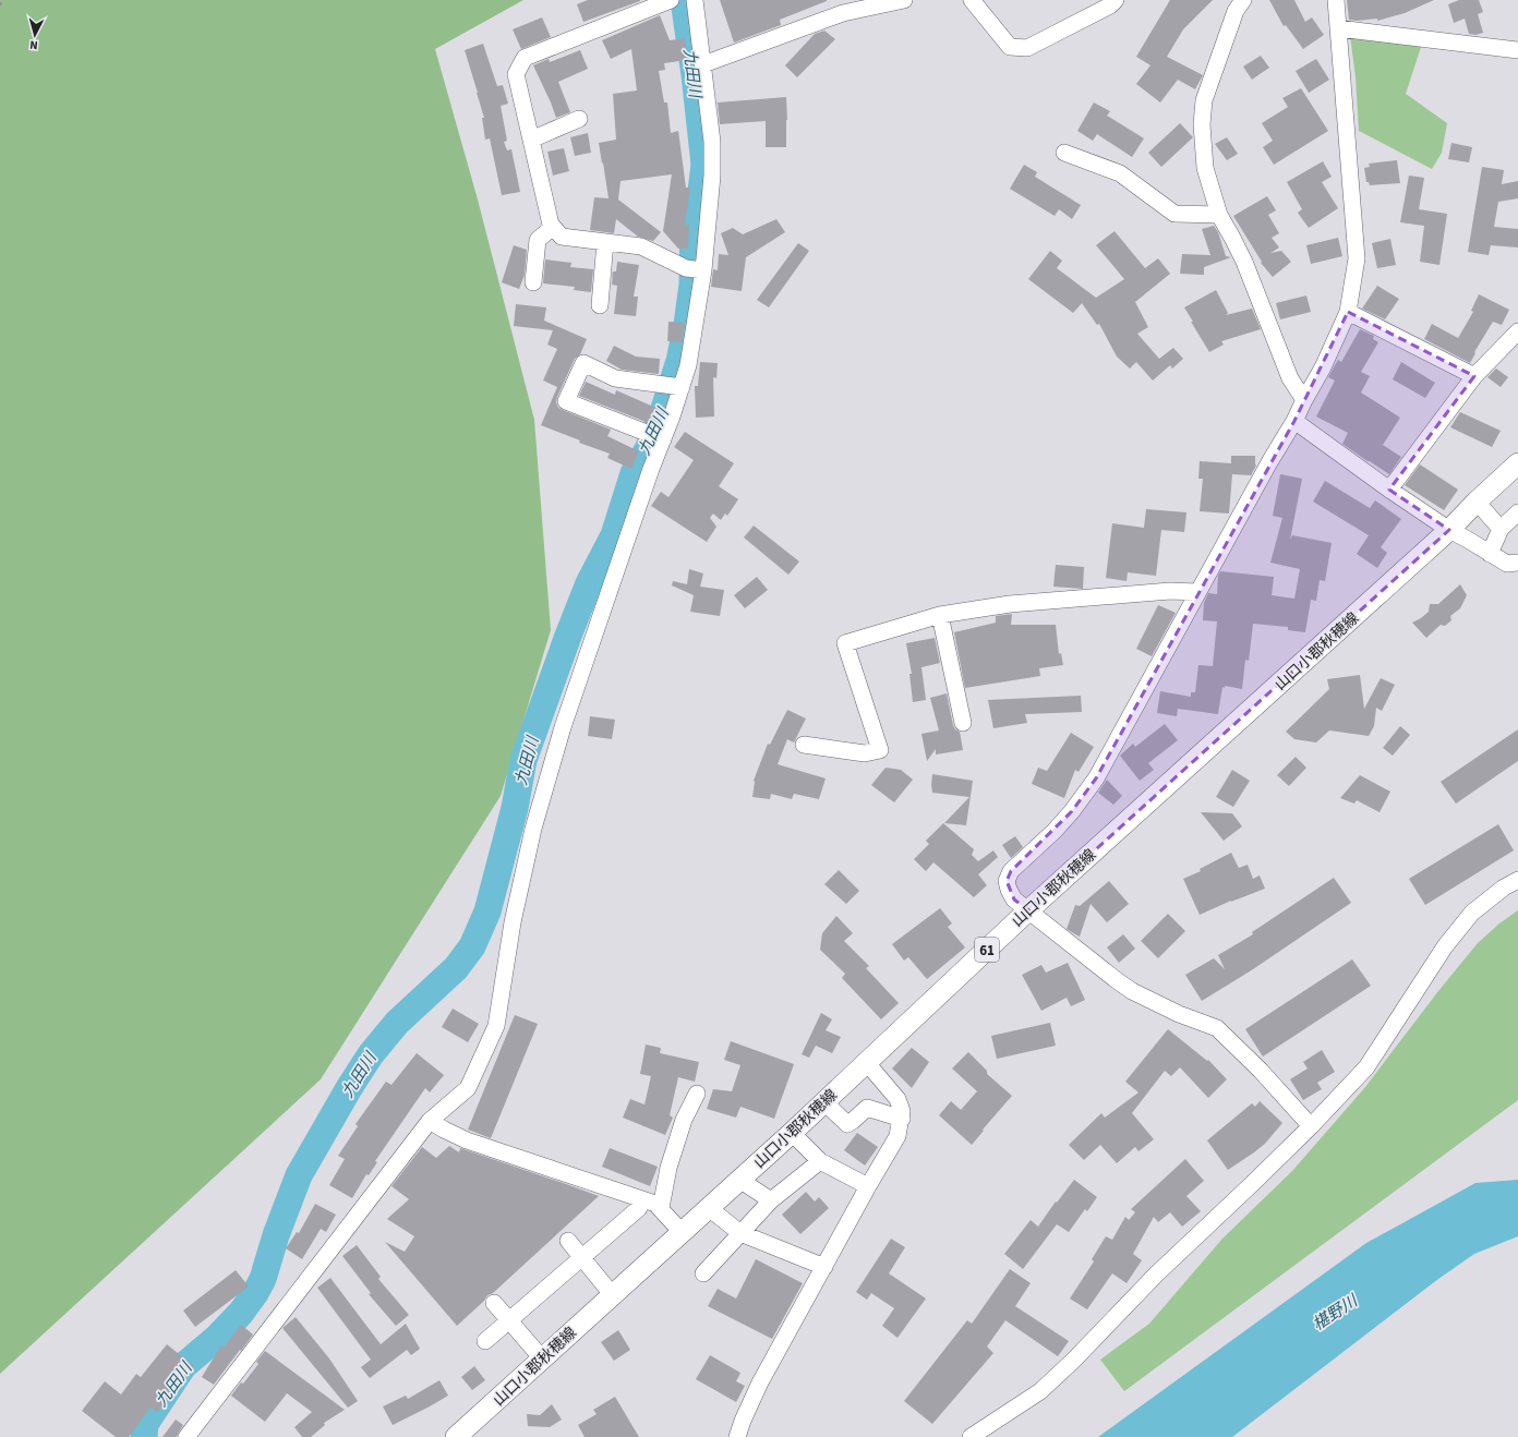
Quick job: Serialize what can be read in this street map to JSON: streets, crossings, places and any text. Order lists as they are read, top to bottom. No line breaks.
{"streets":{"main road":["山口小郡秋穂線","61"]},"water":["九田川","椹野川"],"north":"bottom"}
